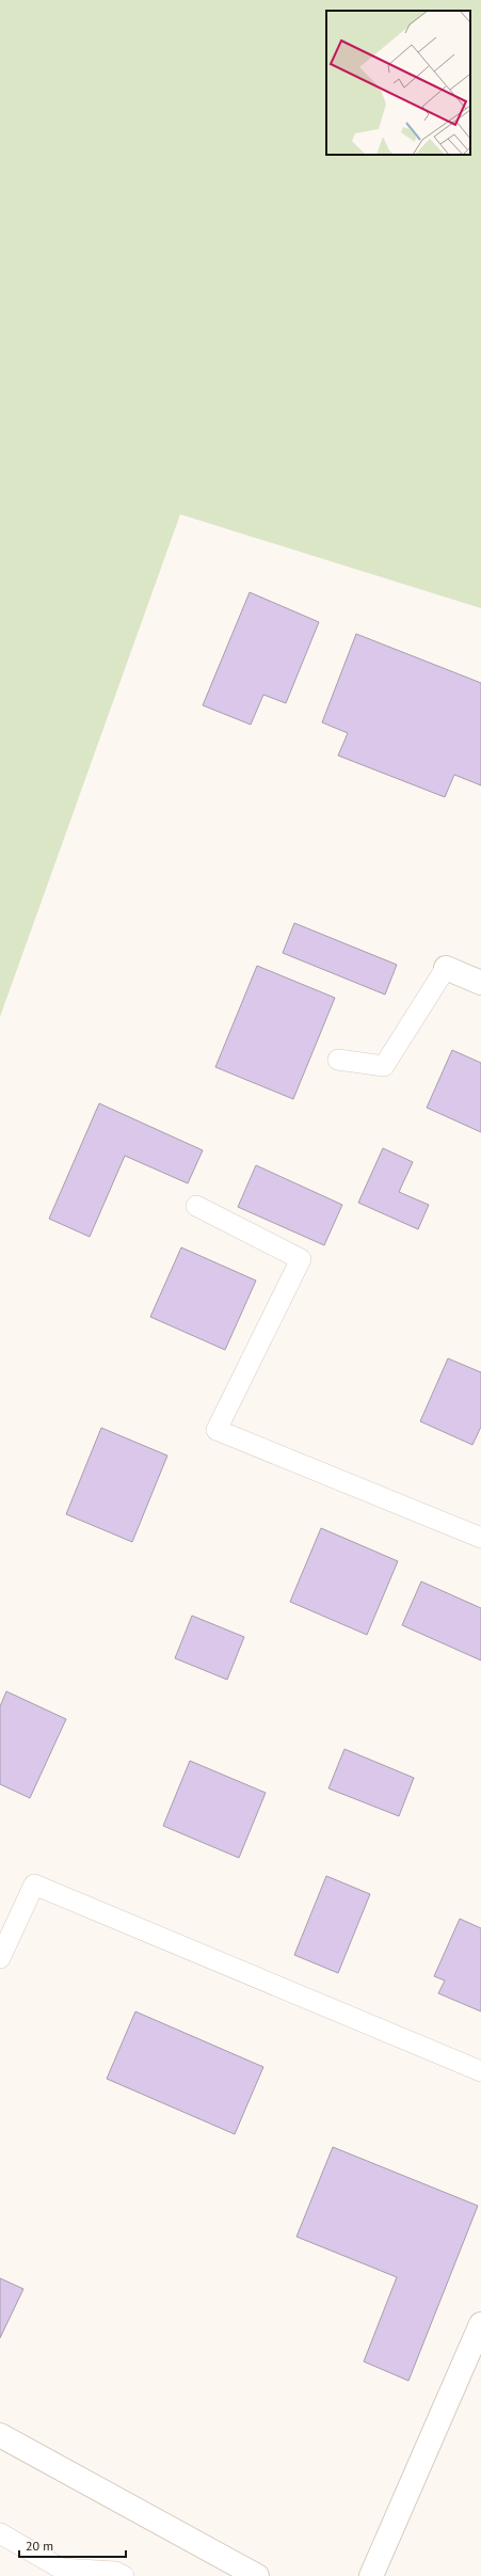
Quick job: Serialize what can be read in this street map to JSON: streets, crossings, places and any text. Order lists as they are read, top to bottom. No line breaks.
{"scale_bar":"20 m"}
